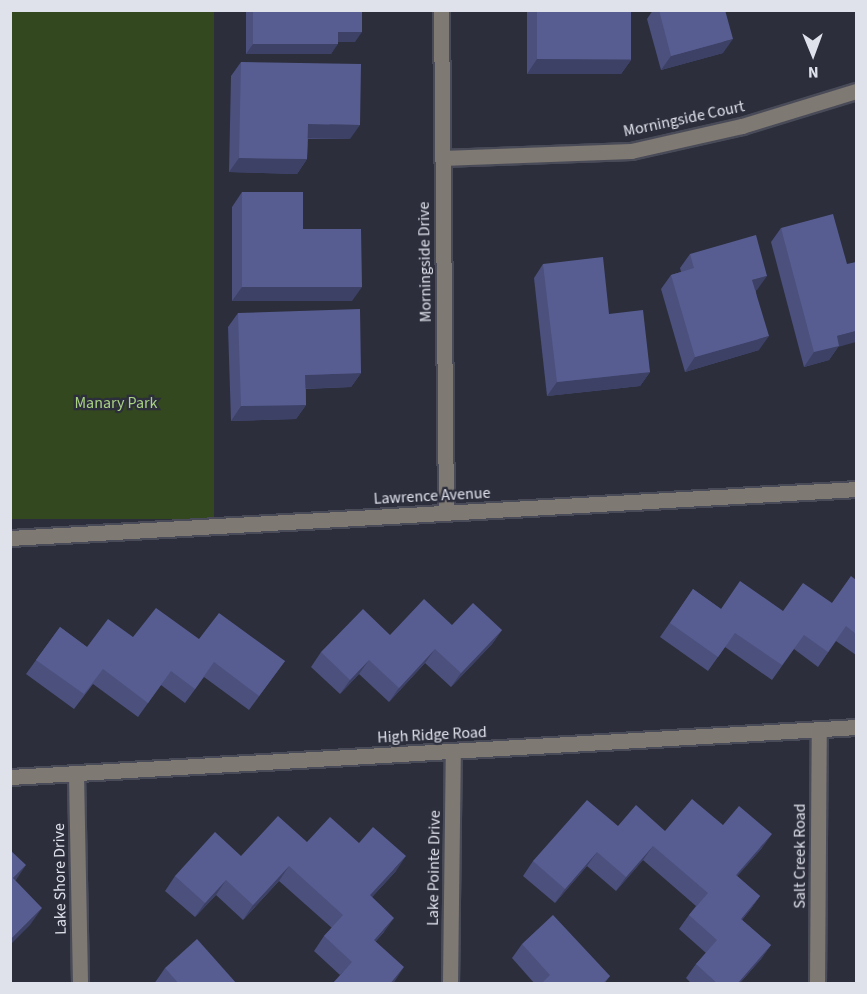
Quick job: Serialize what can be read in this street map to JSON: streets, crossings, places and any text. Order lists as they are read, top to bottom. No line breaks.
{"streets":{"street":["Morningside Court","Morningside Drive","Lawrence Avenue","High Ridge Road","Salt Creek Road","Lake Pointe Drive","Lake Shore Drive"]},"crossings":[["Morningside Court","Morningside Drive"],["Morningside Drive","Lawrence Avenue"],["High Ridge Road","Salt Creek Road"],["High Ridge Road","Lake Pointe Drive"],["High Ridge Road","Lake Shore Drive"]],"parks":["Manary Park"],"north":"bottom"}
